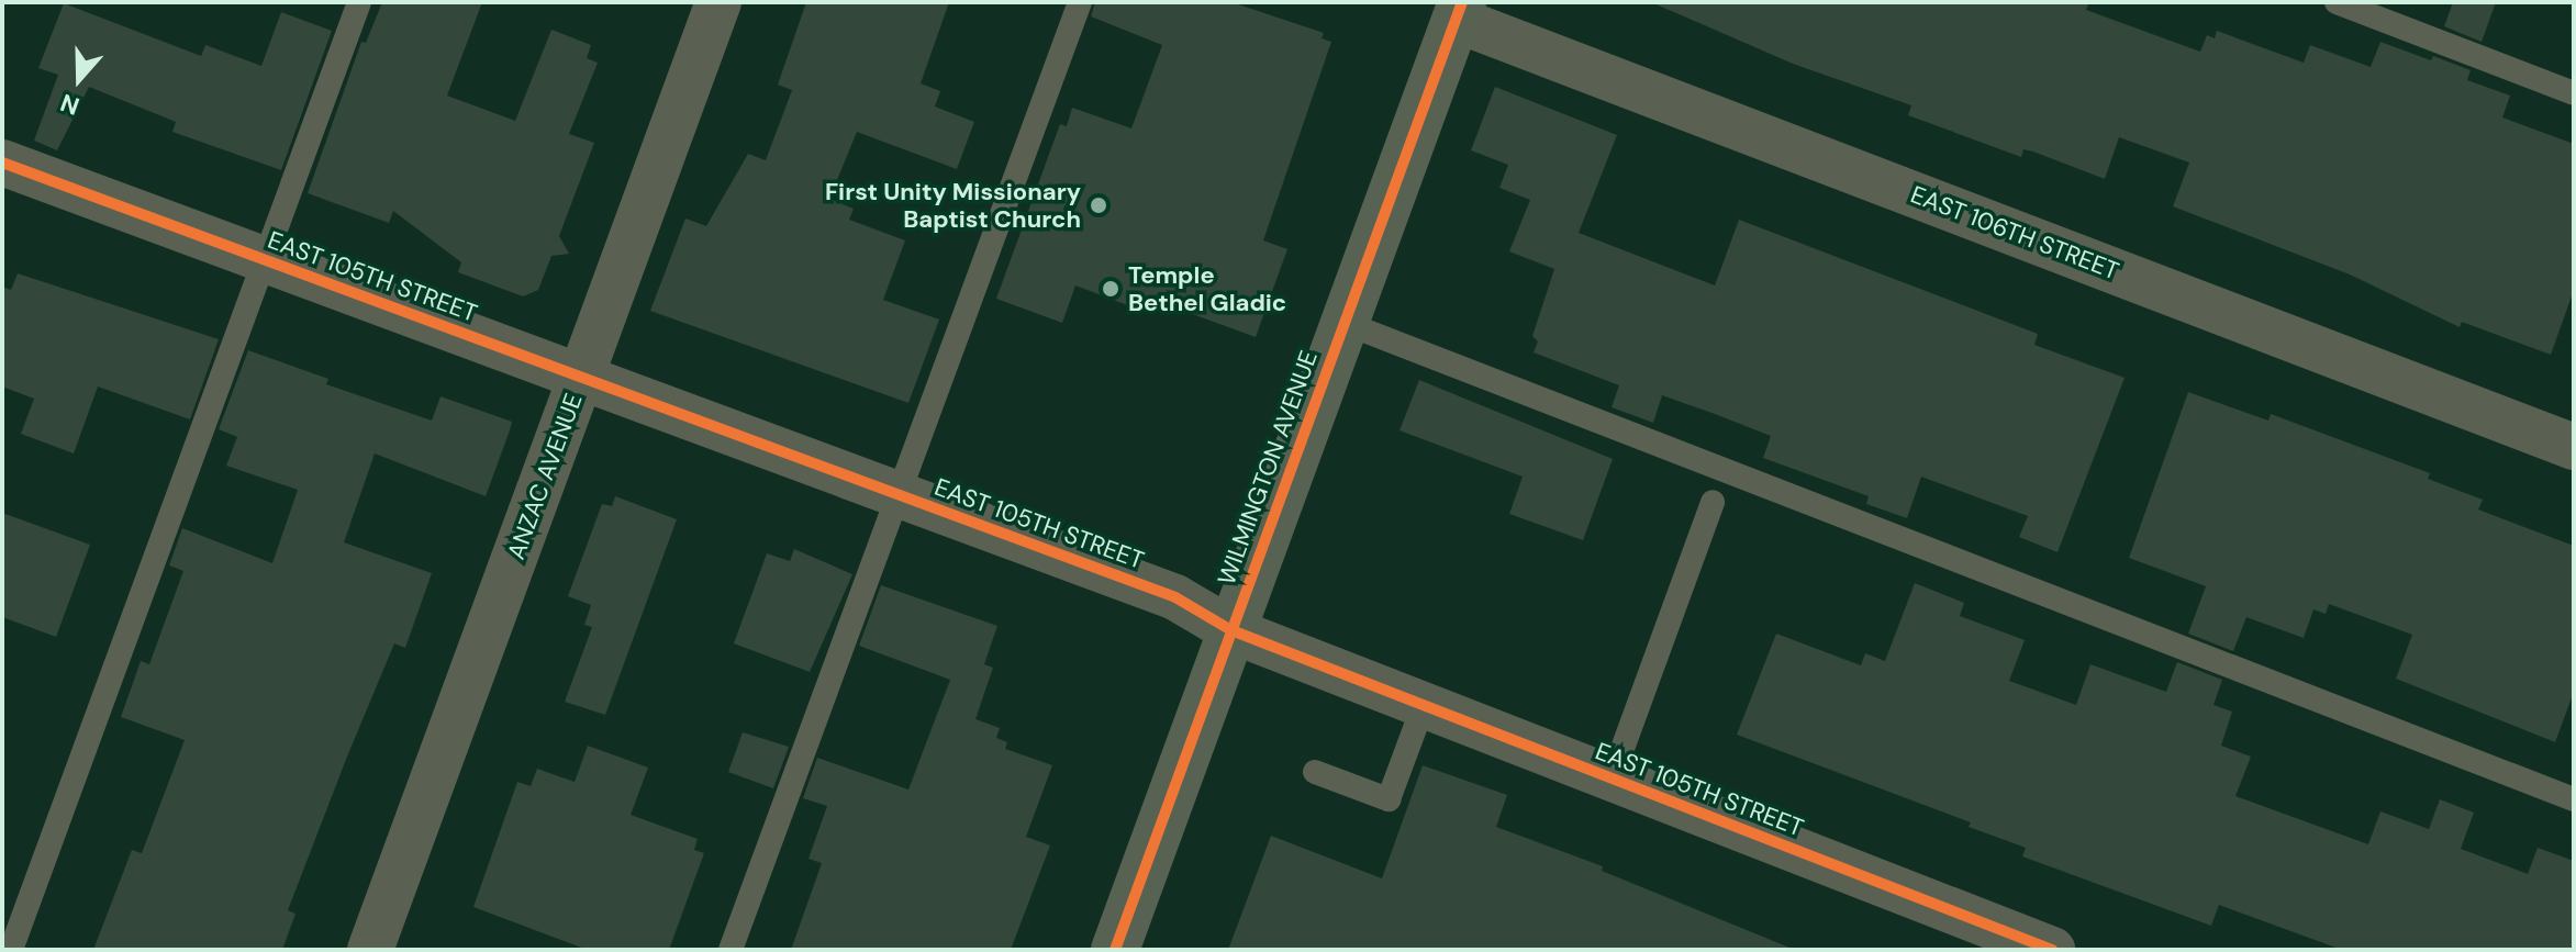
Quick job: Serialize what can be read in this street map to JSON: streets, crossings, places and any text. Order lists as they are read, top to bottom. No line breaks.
{"streets":{"main road":["WILMINGTON AVENUE"],"street":["EAST 106TH STREET","EAST 105TH STREET","ANZAC AVENUE"]},"crossings":[["EAST 106TH STREET","WILMINGTON AVENUE"],["EAST 105TH STREET","WILMINGTON AVENUE"],["EAST 105TH STREET","ANZAC AVENUE"]],"places":["First Unity Missionary Baptist Church","Temple Bethel Gladic"],"north":"bottom"}
